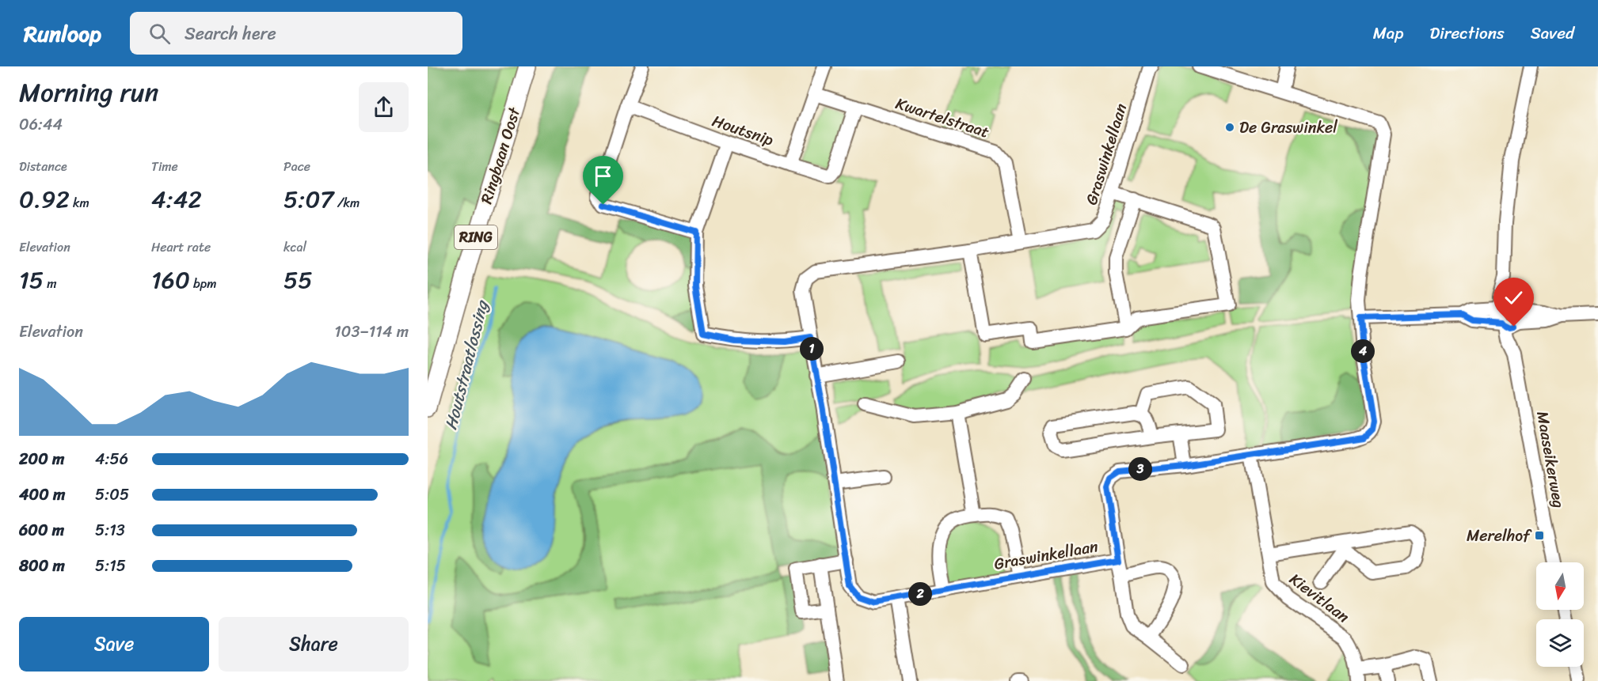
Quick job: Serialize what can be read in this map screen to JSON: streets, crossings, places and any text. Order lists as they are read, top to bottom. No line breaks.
{"streets":{"main road":["Ringbaan Oost","RING"],"street":["Kwartelstraat","Houtsnip","Graswinkellaan","Maaseikerweg","Kievitlaan"]},"crossings":[["Kwartelstraat","Houtsnip"],["Kwartelstraat","Graswinkellaan"],["Graswinkellaan","Kievitlaan"]],"water":["Houtstraatlossing"],"places":{"other":["De Graswinkel"],"transit":["Merelhof"]},"north":"bottom","page":{"header":"Runloop","search":"Search here","nav":["Map","Directions","Saved"],"heading":["Morning run","06:44"],"stats":[["Distance","0.92 km"],["Time","4:42"],["Pace","5:07 /km"],["Elevation","15 m"],["Heart rate","160 bpm"],["kcal","55"]],"chart":["Elevation","103–114 m"],"pins":["1","4","3","2"],"list":[{"name":"200 m","note":"4:56"},{"name":"400 m","note":"5:05"},{"name":"600 m","note":"5:13"},{"name":"800 m","note":"5:15"}],"buttons":["Save","Share"]}}
